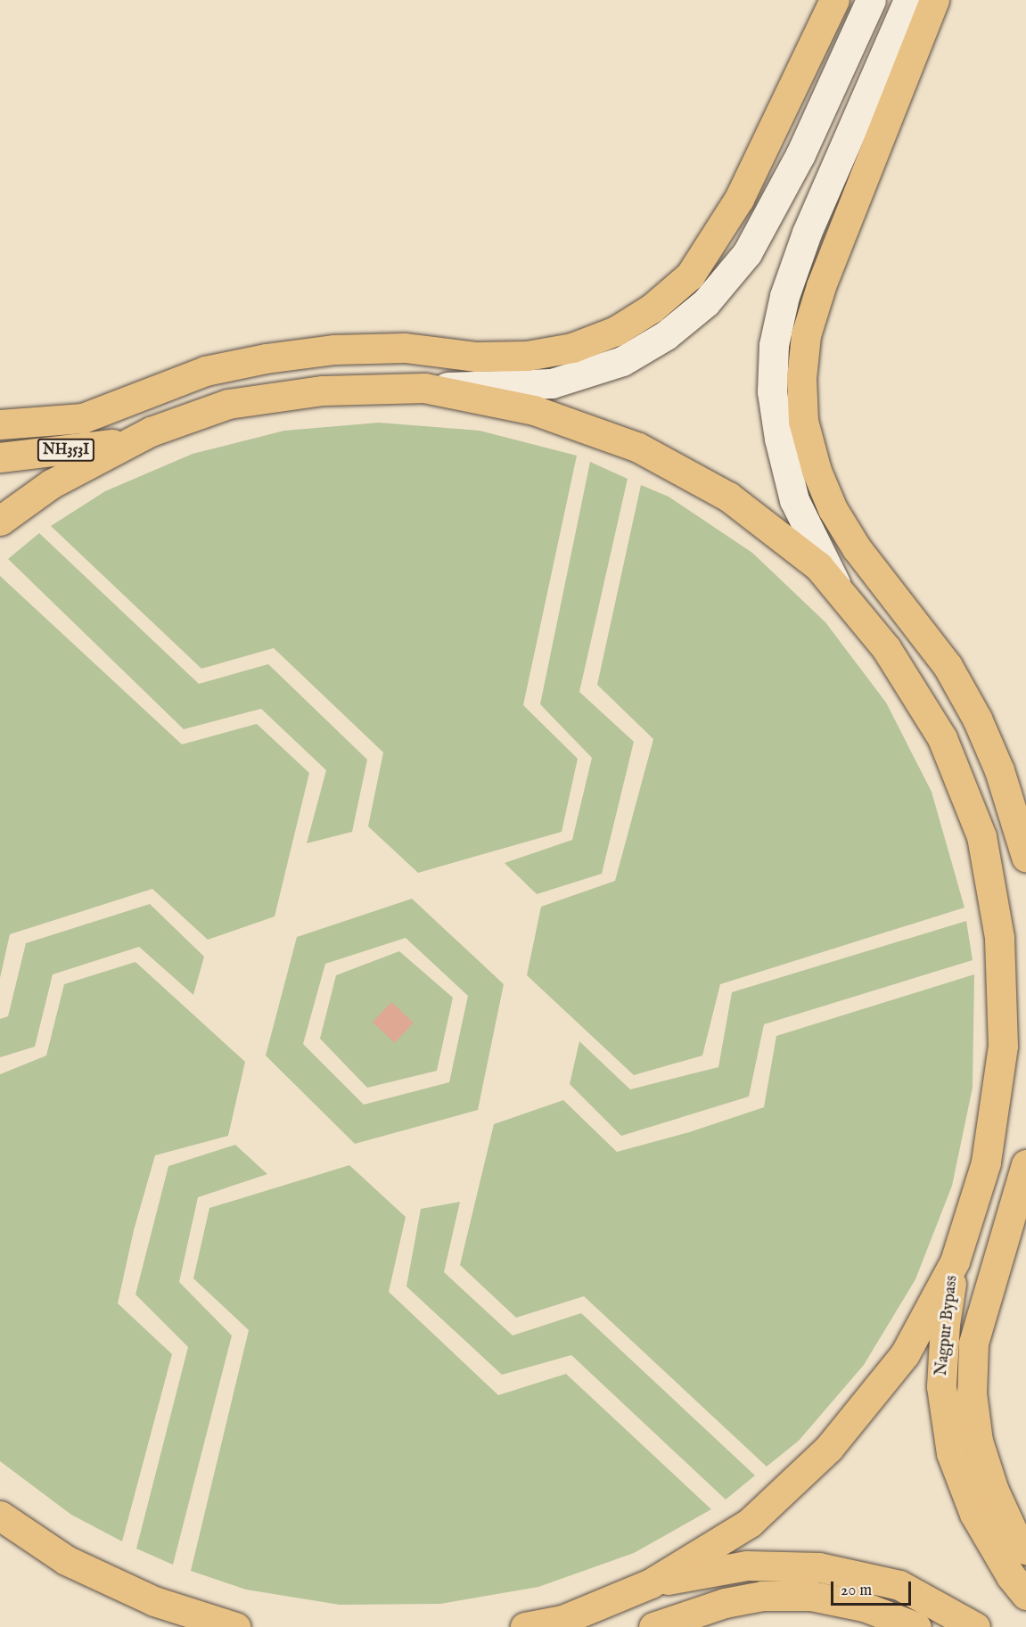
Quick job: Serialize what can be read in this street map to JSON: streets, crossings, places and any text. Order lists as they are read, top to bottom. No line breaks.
{"streets":{"highway":["NH353I","Nagpur Bypass"]},"scale_bar":"20 m"}
